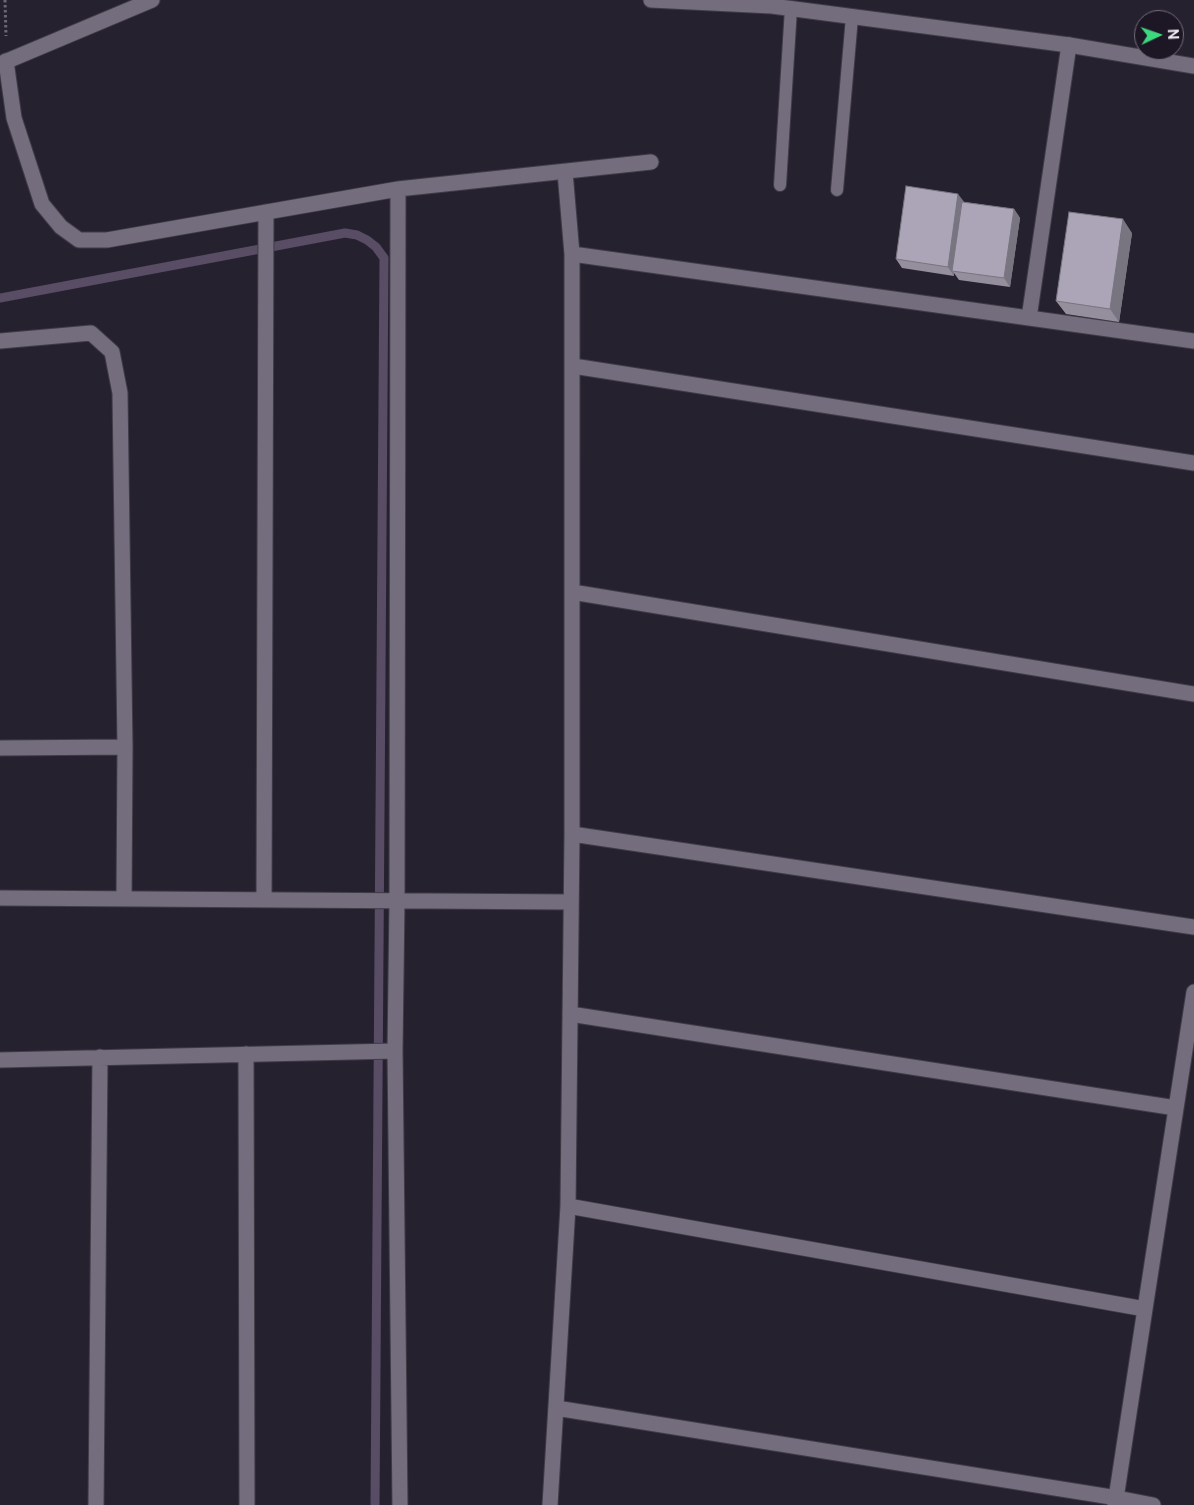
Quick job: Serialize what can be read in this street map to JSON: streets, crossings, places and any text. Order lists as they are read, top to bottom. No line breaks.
{"north":"right"}
